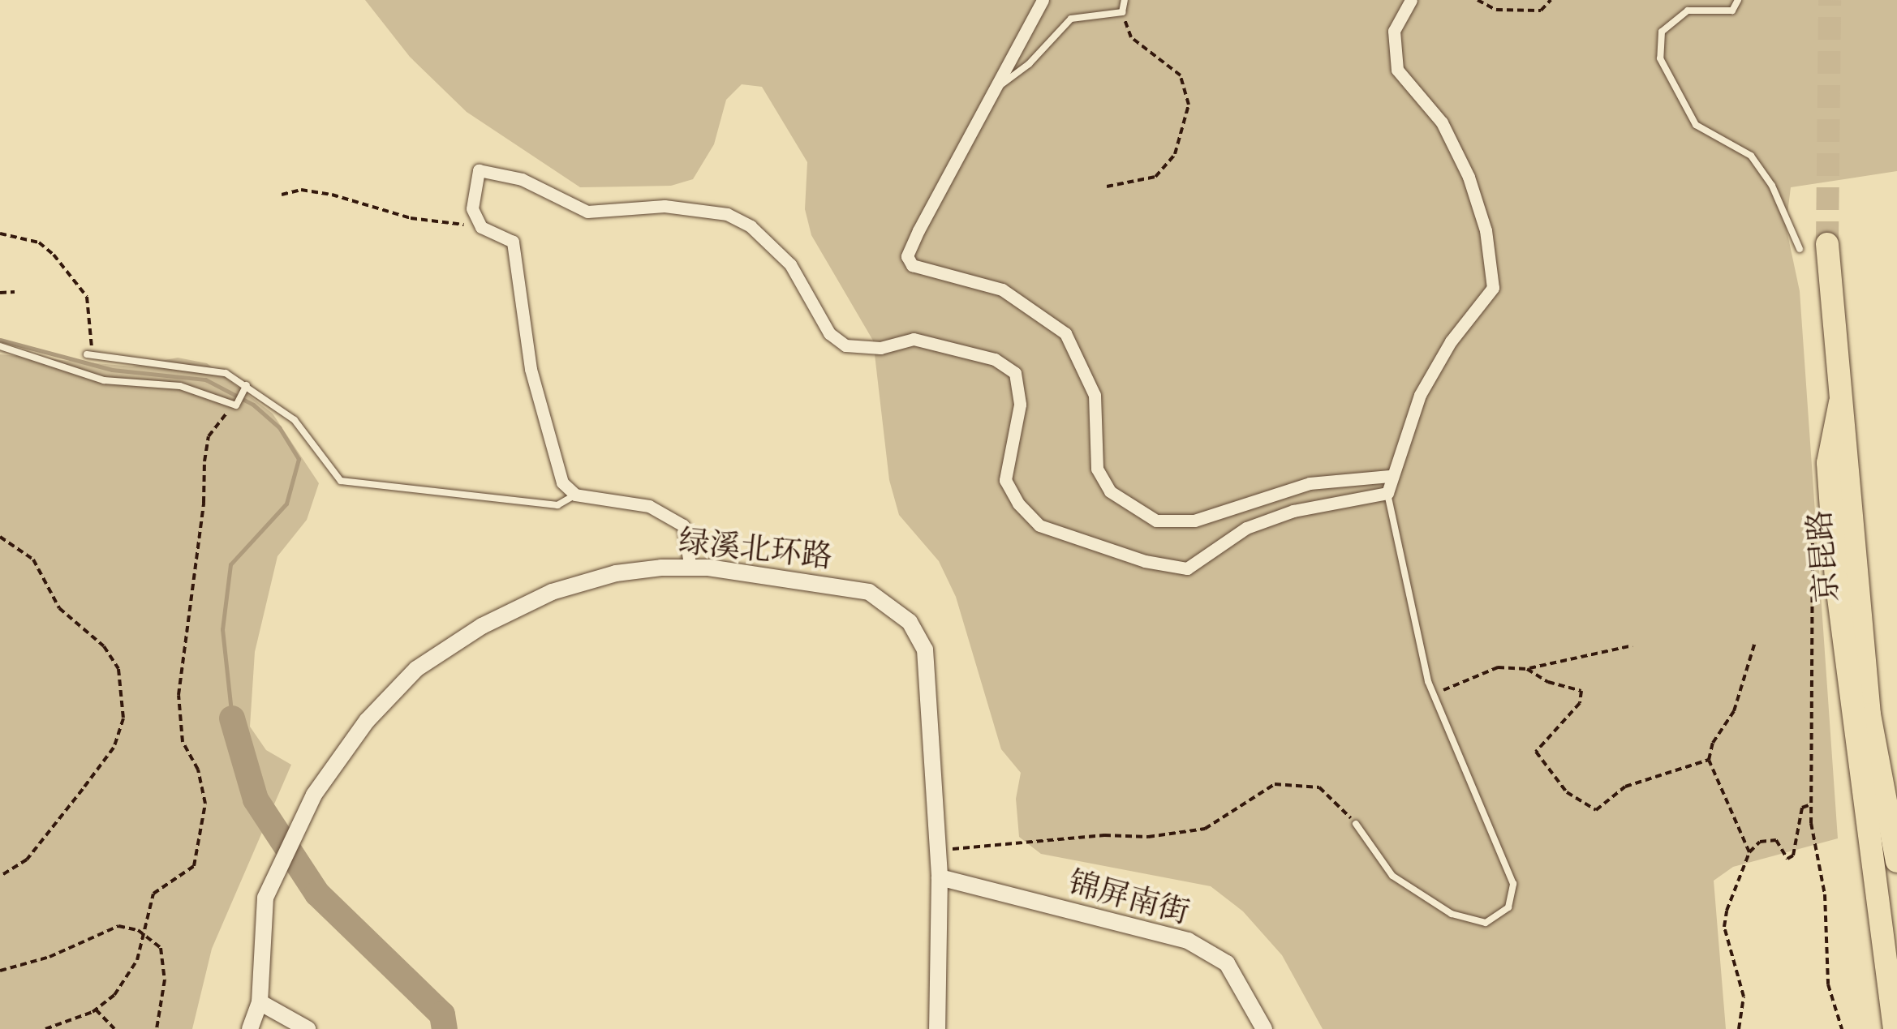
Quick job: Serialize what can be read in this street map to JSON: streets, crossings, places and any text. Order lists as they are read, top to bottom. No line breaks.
{"streets":{"highway":["京昆路"],"street":["绿溪北环路","锦屏南街"]},"crossings":[["绿溪北环路","锦屏南街"]]}
